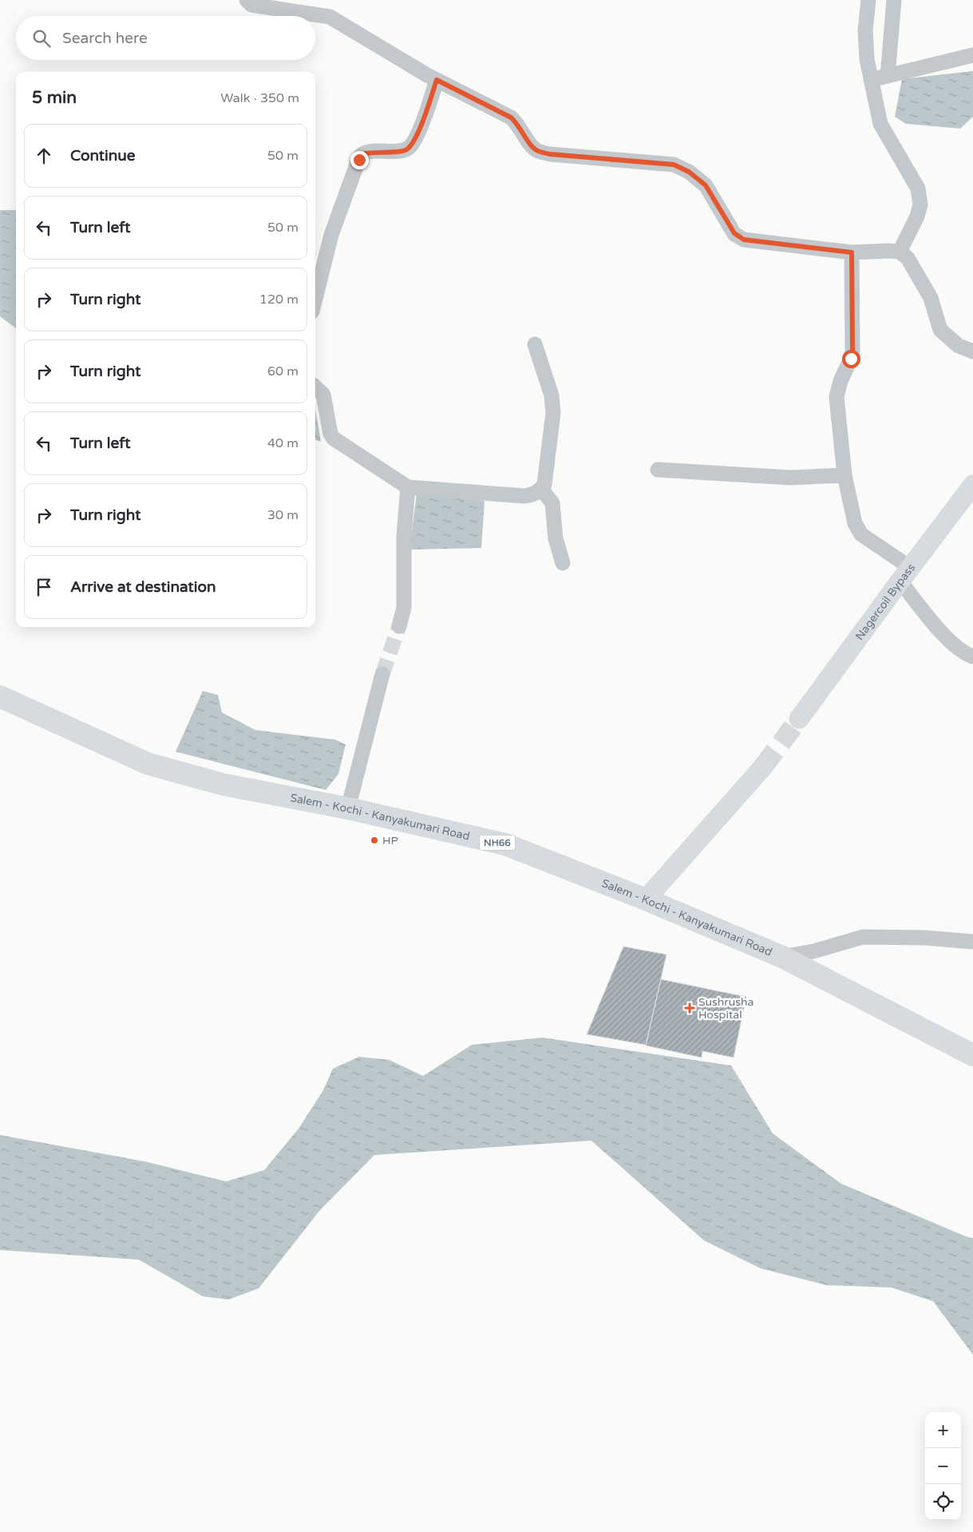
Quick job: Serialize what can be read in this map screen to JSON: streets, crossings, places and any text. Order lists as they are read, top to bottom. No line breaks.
{"streets":{"highway":["Salem - Kochi - Kanyakumari Road","NH66"],"main road":["Nagercoil Bypass"]},"places":{"other":["HP"],"health":["Sushrusha Hospital"]},"page":{"search":"Search here","heading":["5 min","Walk · 350 m"],"list":[["Continue","50 m"],["Turn left","50 m"],["Turn right","120 m"],["Turn right","60 m"],["Turn left","40 m"],["Turn right","30 m"],"Arrive at destination"],"map_buttons":["+","−"]}}
